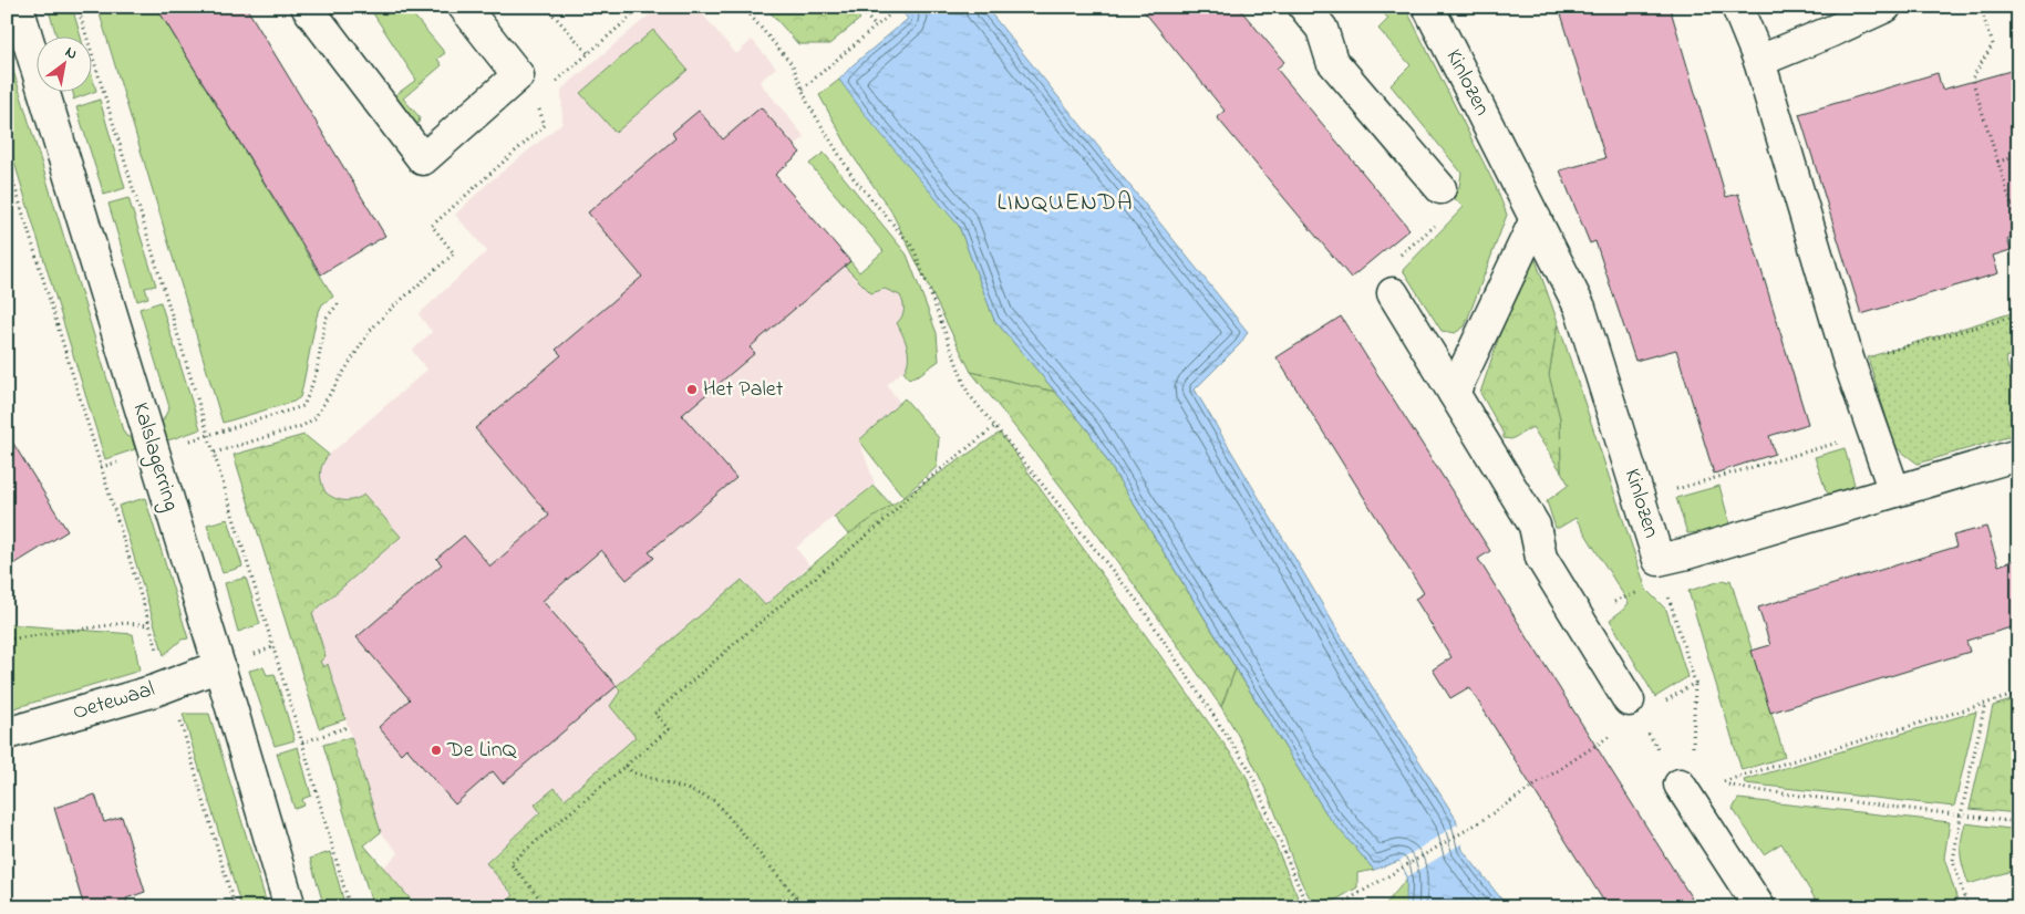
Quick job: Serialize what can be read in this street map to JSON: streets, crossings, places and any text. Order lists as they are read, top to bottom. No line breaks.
{"streets":{"street":["Kinlozen","Kalslagerring","Oetewaal"]},"crossings":[["Kalslagerring","Oetewaal"]],"districts":["LINQUENDA"],"places":["Het Palet","De LinQ"],"north":"top right"}
